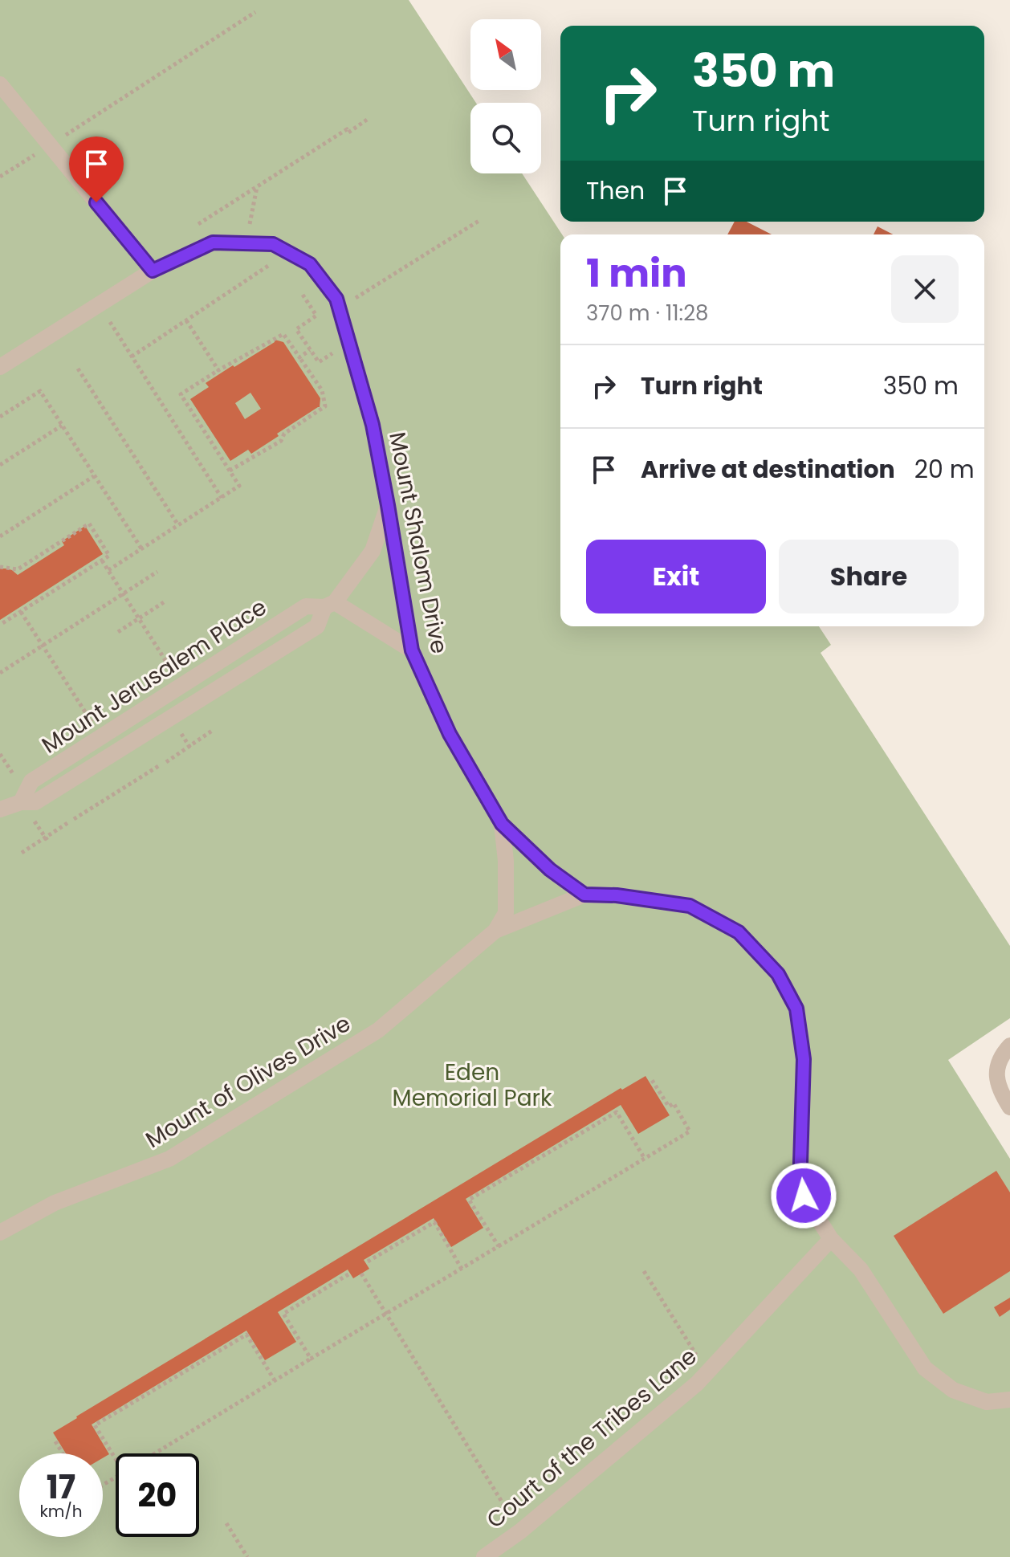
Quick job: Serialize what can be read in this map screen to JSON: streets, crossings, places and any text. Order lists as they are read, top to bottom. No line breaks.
{"streets":{"street":["Mount Shalom Drive","Mount Jerusalem Place","Mount of Olives Drive","Court of the Tribes Lane"]},"crossings":[["Mount Shalom Drive","Mount Jerusalem Place"],["Mount Shalom Drive","Mount of Olives Drive"]],"parks":["Eden Memorial Park"],"north":"top left","page":{"turn":["350 m","Turn right"],"then":"Then","heading":["1 min","370 m · 11:28"],"list":[{"name":"Turn right","value":"350 m"},{"name":"Arrive at destination","value":"20 m"}],"buttons":["Exit","Share"],"speed":"17 km/h","limit":"20"}}
